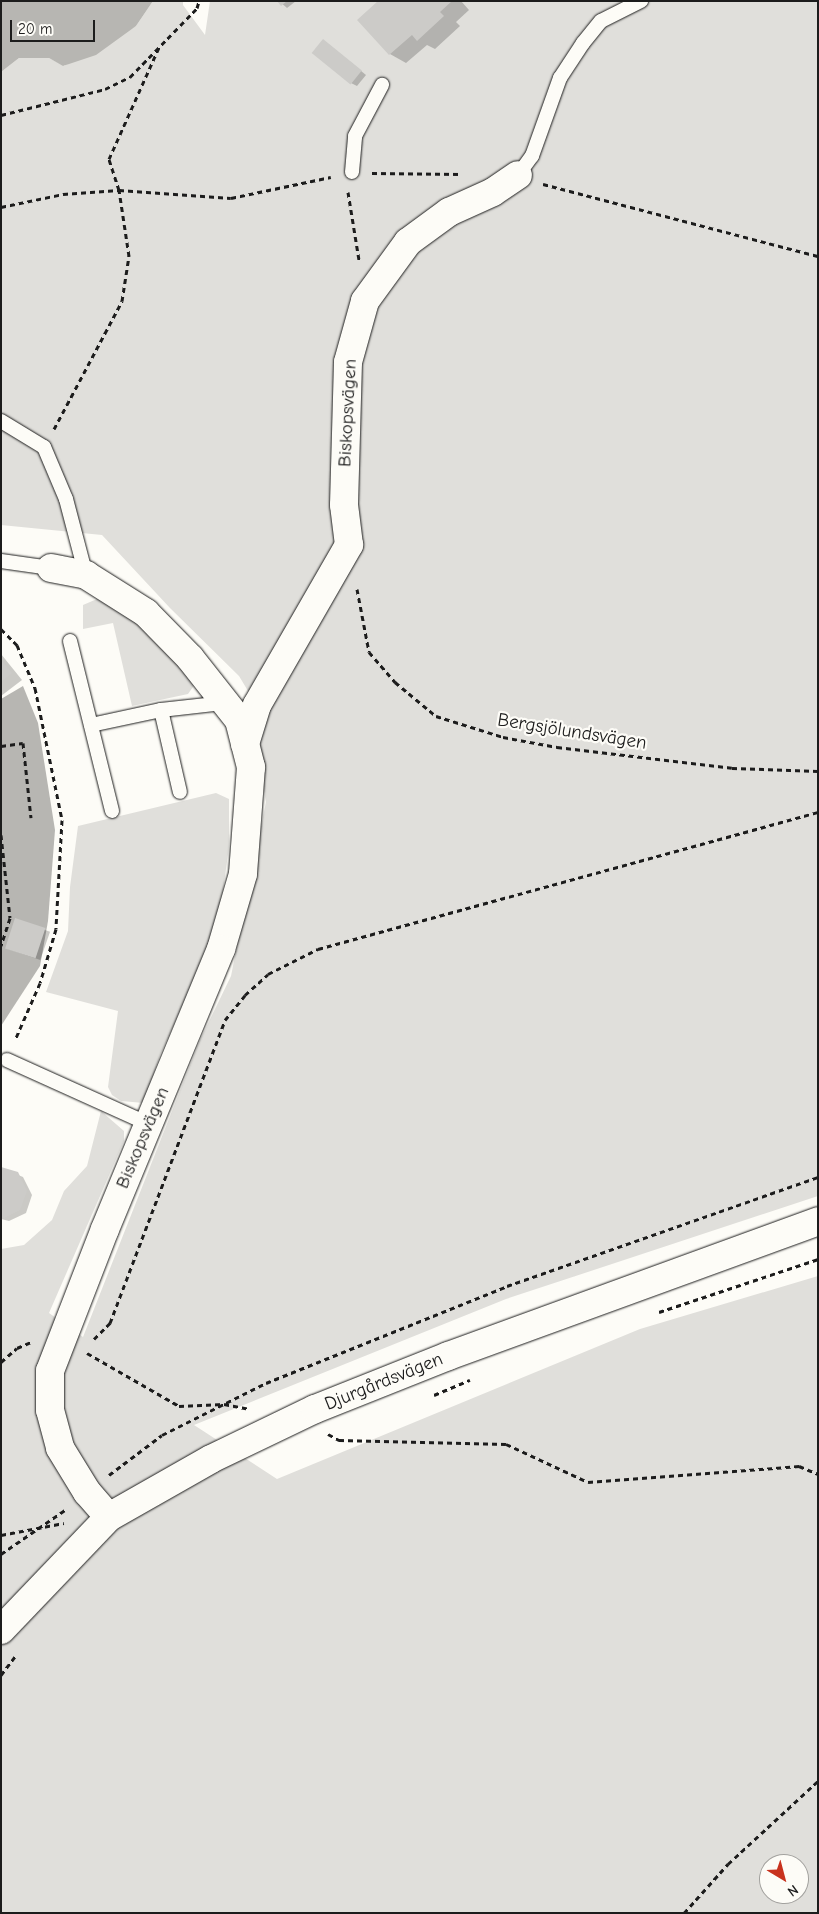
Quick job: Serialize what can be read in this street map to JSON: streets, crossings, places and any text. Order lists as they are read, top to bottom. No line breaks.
{"streets":{"street":["Biskopsvägen","Djurgårdsvägen"],"path":["Bergsjölundsvägen"]},"crossings":[["Biskopsvägen","Bergsjölundsvägen"],["Biskopsvägen","Djurgårdsvägen"]],"scale_bar":"20 m","north":"bottom right"}
